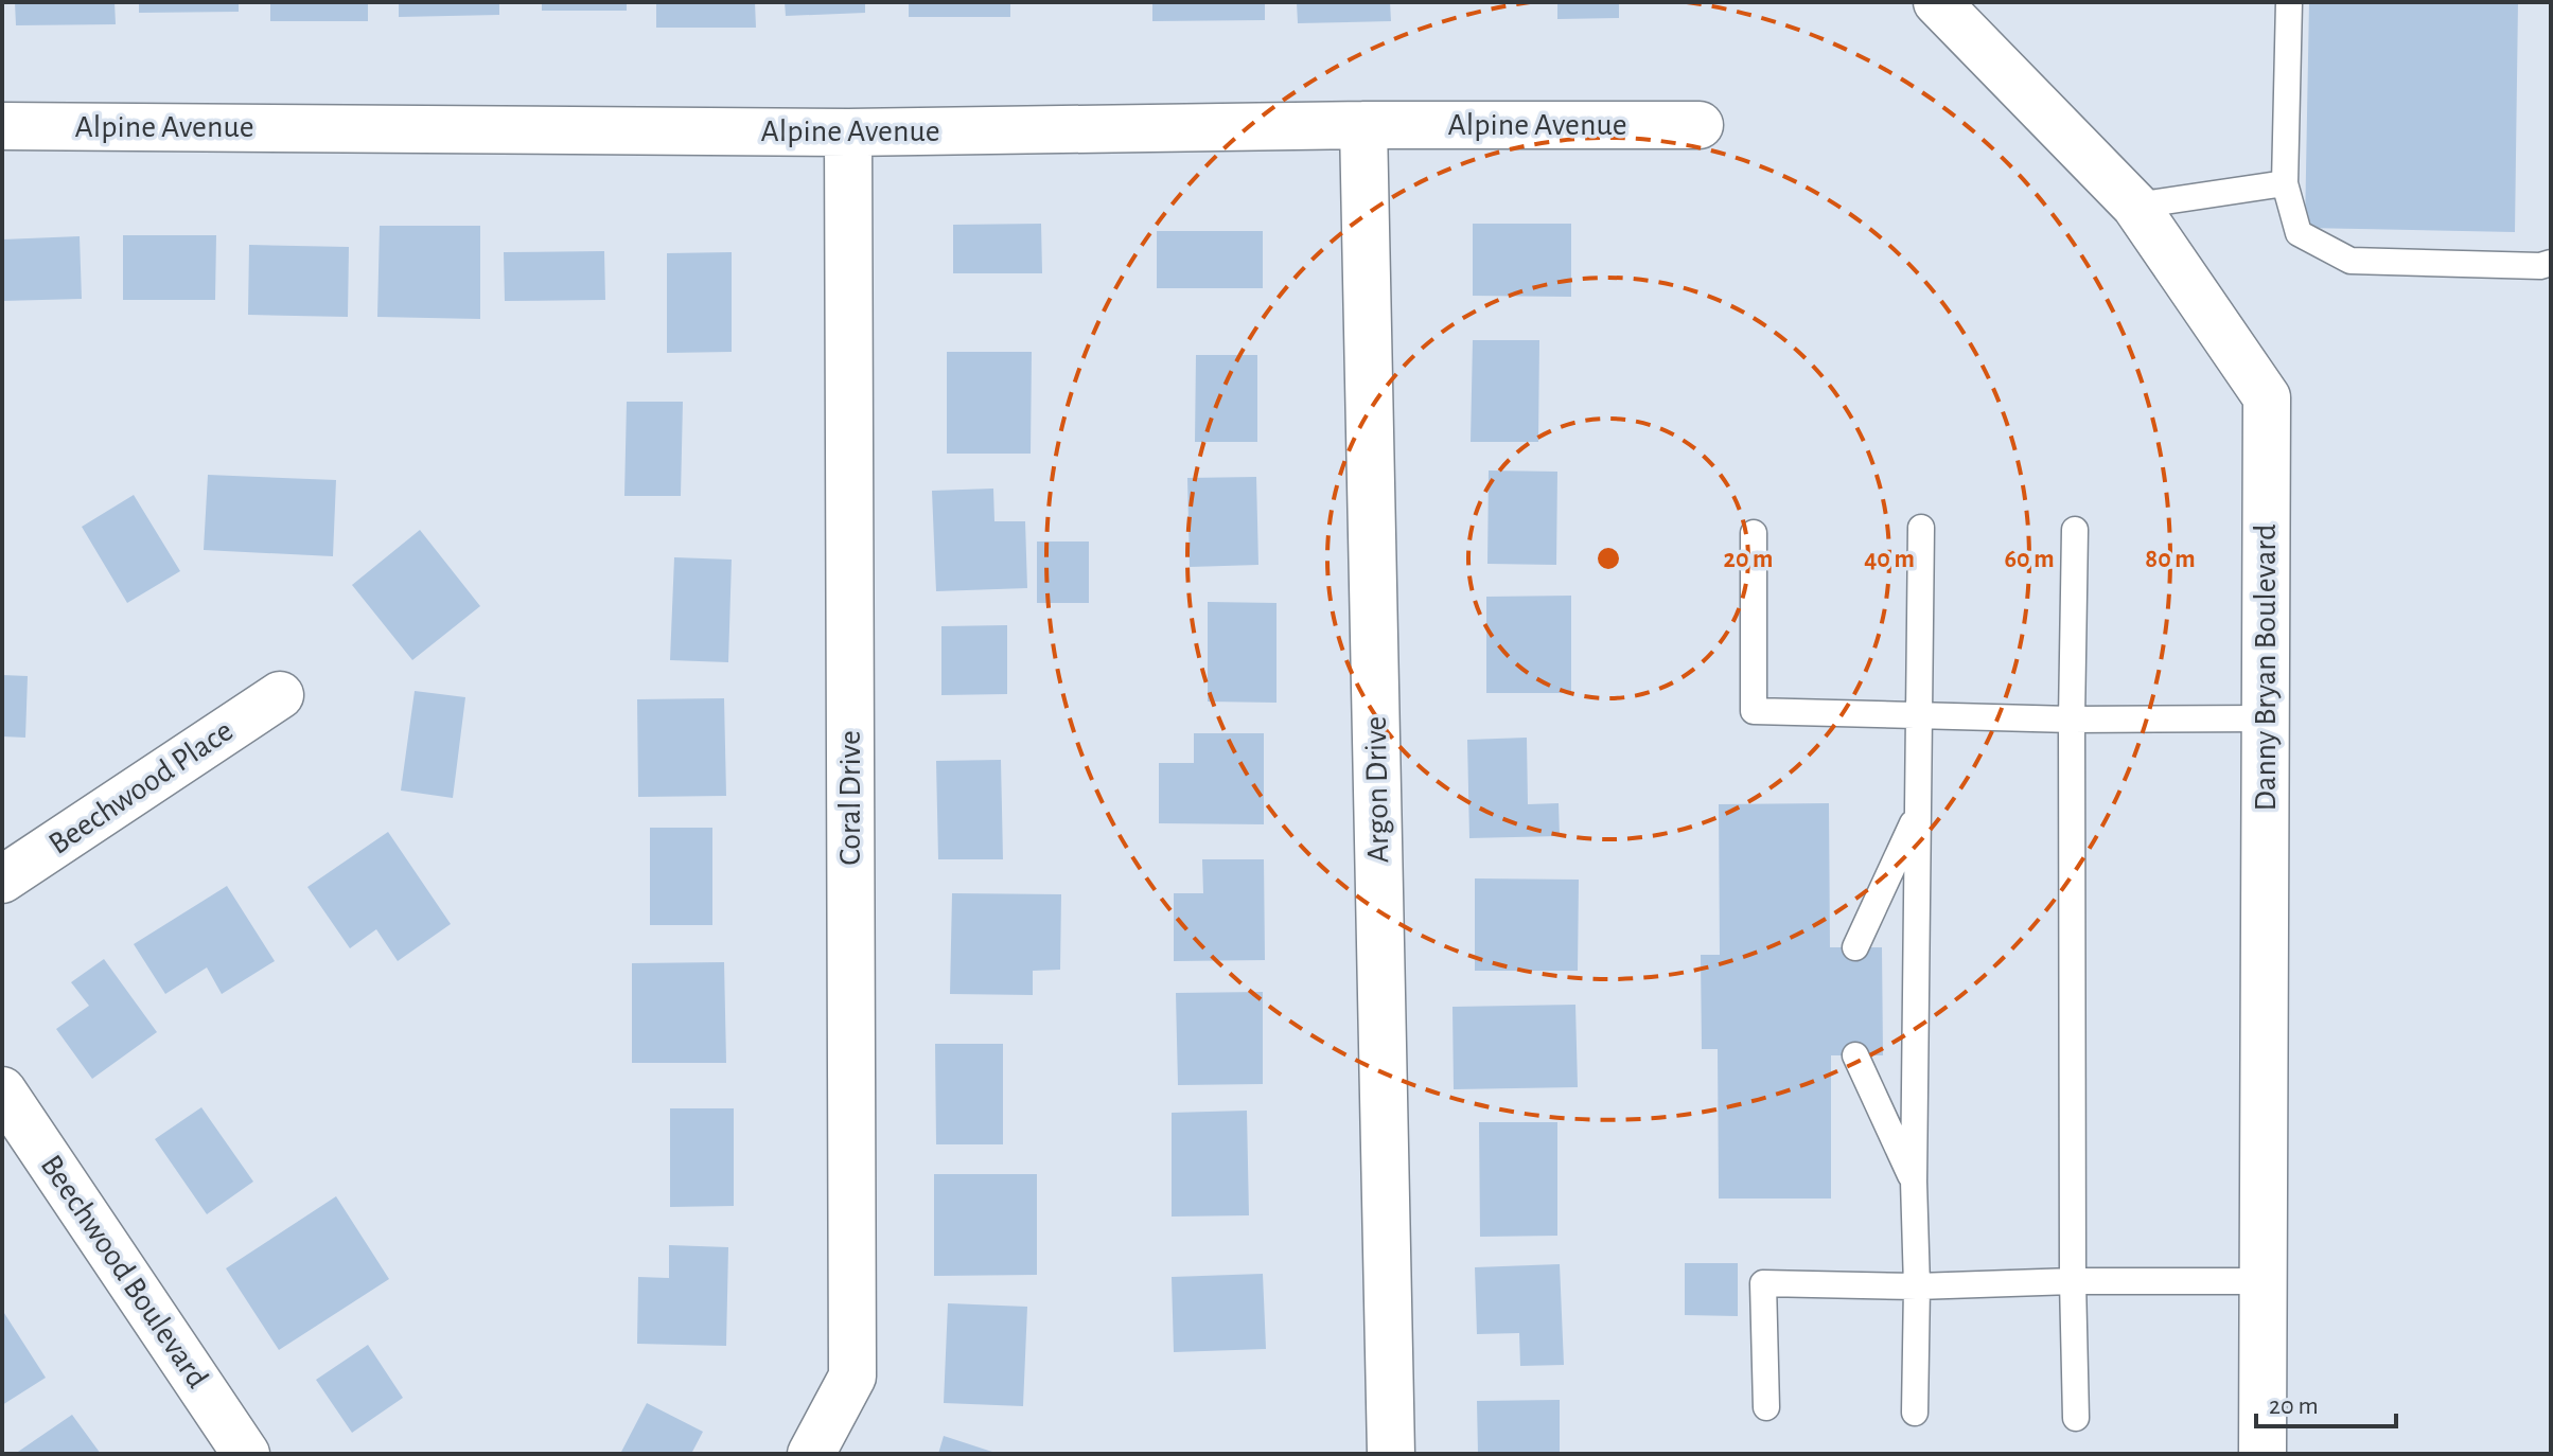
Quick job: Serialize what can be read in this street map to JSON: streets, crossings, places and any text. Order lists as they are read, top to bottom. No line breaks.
{"streets":{"street":["Alpine Avenue","Danny Bryan Boulevard","Beechwood Place","Argon Drive","Coral Drive","Beechwood Boulevard"]},"crossings":[["Alpine Avenue","Argon Drive"],["Alpine Avenue","Coral Drive"]],"scale_bar":"20 m","rings":["20 m","40 m","60 m","80 m"]}
